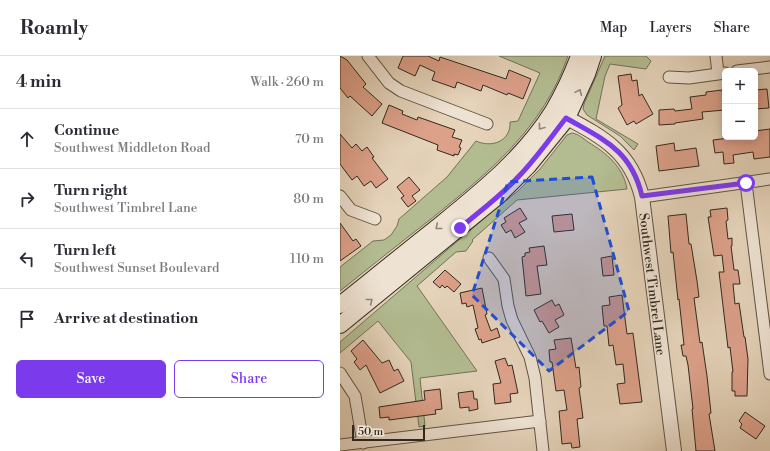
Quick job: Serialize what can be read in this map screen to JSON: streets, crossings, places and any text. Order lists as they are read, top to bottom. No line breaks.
{"streets":{"street":["Southwest Timbrel Lane"]},"scale_bar":"50 m","page":{"header":"Roamly","nav":["Map","Layers","Share"],"heading":["4 min","Walk · 260 m"],"map_buttons":["+","−"],"list":[["Continue","Southwest Middleton Road","70 m"],["Turn right","Southwest Timbrel Lane","80 m"],["Turn left","Southwest Sunset Boulevard","110 m"],"Arrive at destination"],"buttons":["Save","Share"],"scale":"50 m"}}
